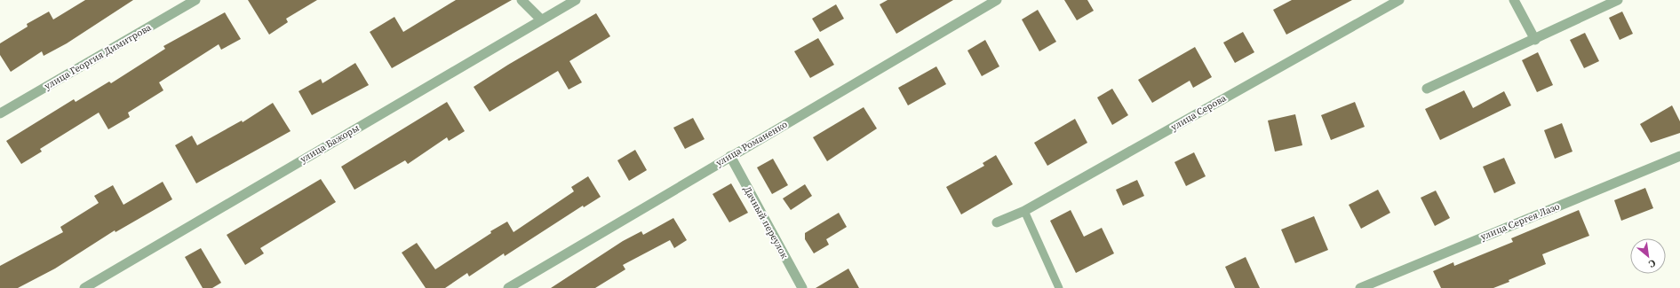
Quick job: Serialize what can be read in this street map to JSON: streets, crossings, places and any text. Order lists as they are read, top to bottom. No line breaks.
{"streets":{"street":["улица Георгия Димитрова","улица Серова","улица Бажоры","улица Романенко","улица Сергея Лазо","Дачный переулок"]},"crossings":[["улица Романенко","Дачный переулок"]],"north":"bottom right"}
